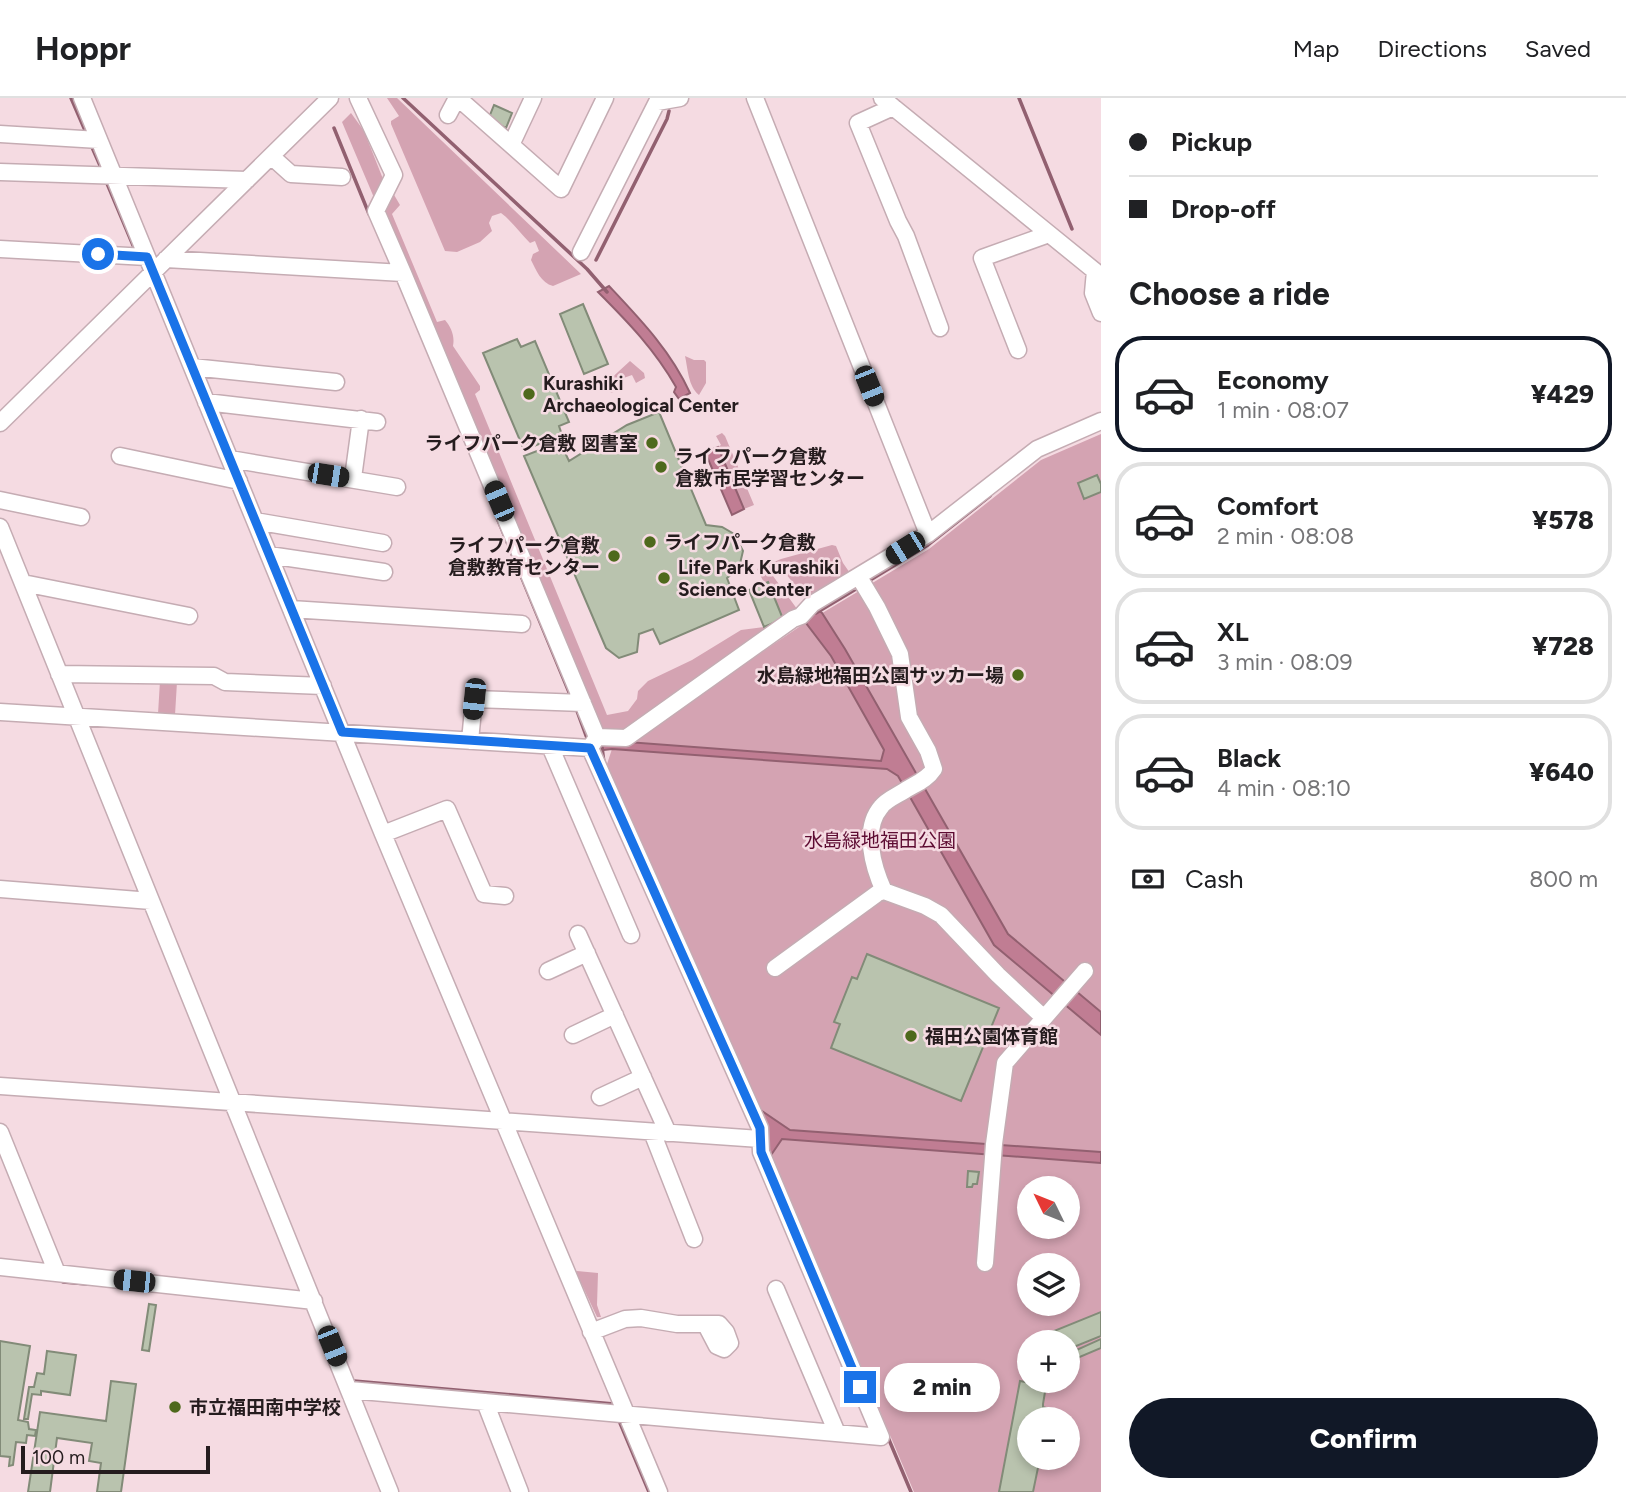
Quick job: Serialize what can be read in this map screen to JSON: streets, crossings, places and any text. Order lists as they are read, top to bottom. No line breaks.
{"parks":["水島緑地福田公園"],"places":["Kurashiki Archaeological Center","ライフパーク倉敷 図書室","ライフパーク倉敷 倉敷市民学習センター","ライフパーク倉敷","ライフパーク倉敷 倉敷教育センター","Life Park Kurashiki Science Center","水島緑地福田公園サッカー場","福田公園体育館","市立福田南中学校"],"scale_bar":"100 m","north":"top left","page":{"header":"Hoppr","nav":["Map","Directions","Saved"],"banner":["Pickup","Drop-off"],"heading":"Choose a ride","list":[{"name":"Economy","note":"1 min · 08:07","value":"¥429"},{"name":"Comfort","note":"2 min · 08:08","value":"¥578"},{"name":"XL","note":"3 min · 08:09","value":"¥728"},{"name":"Black","note":"4 min · 08:10","value":"¥640"}],"pay":["Cash","800 m"],"map_buttons":["+","−"],"bubble":"2 min","buttons":"Confirm","scale":"100 m"}}
